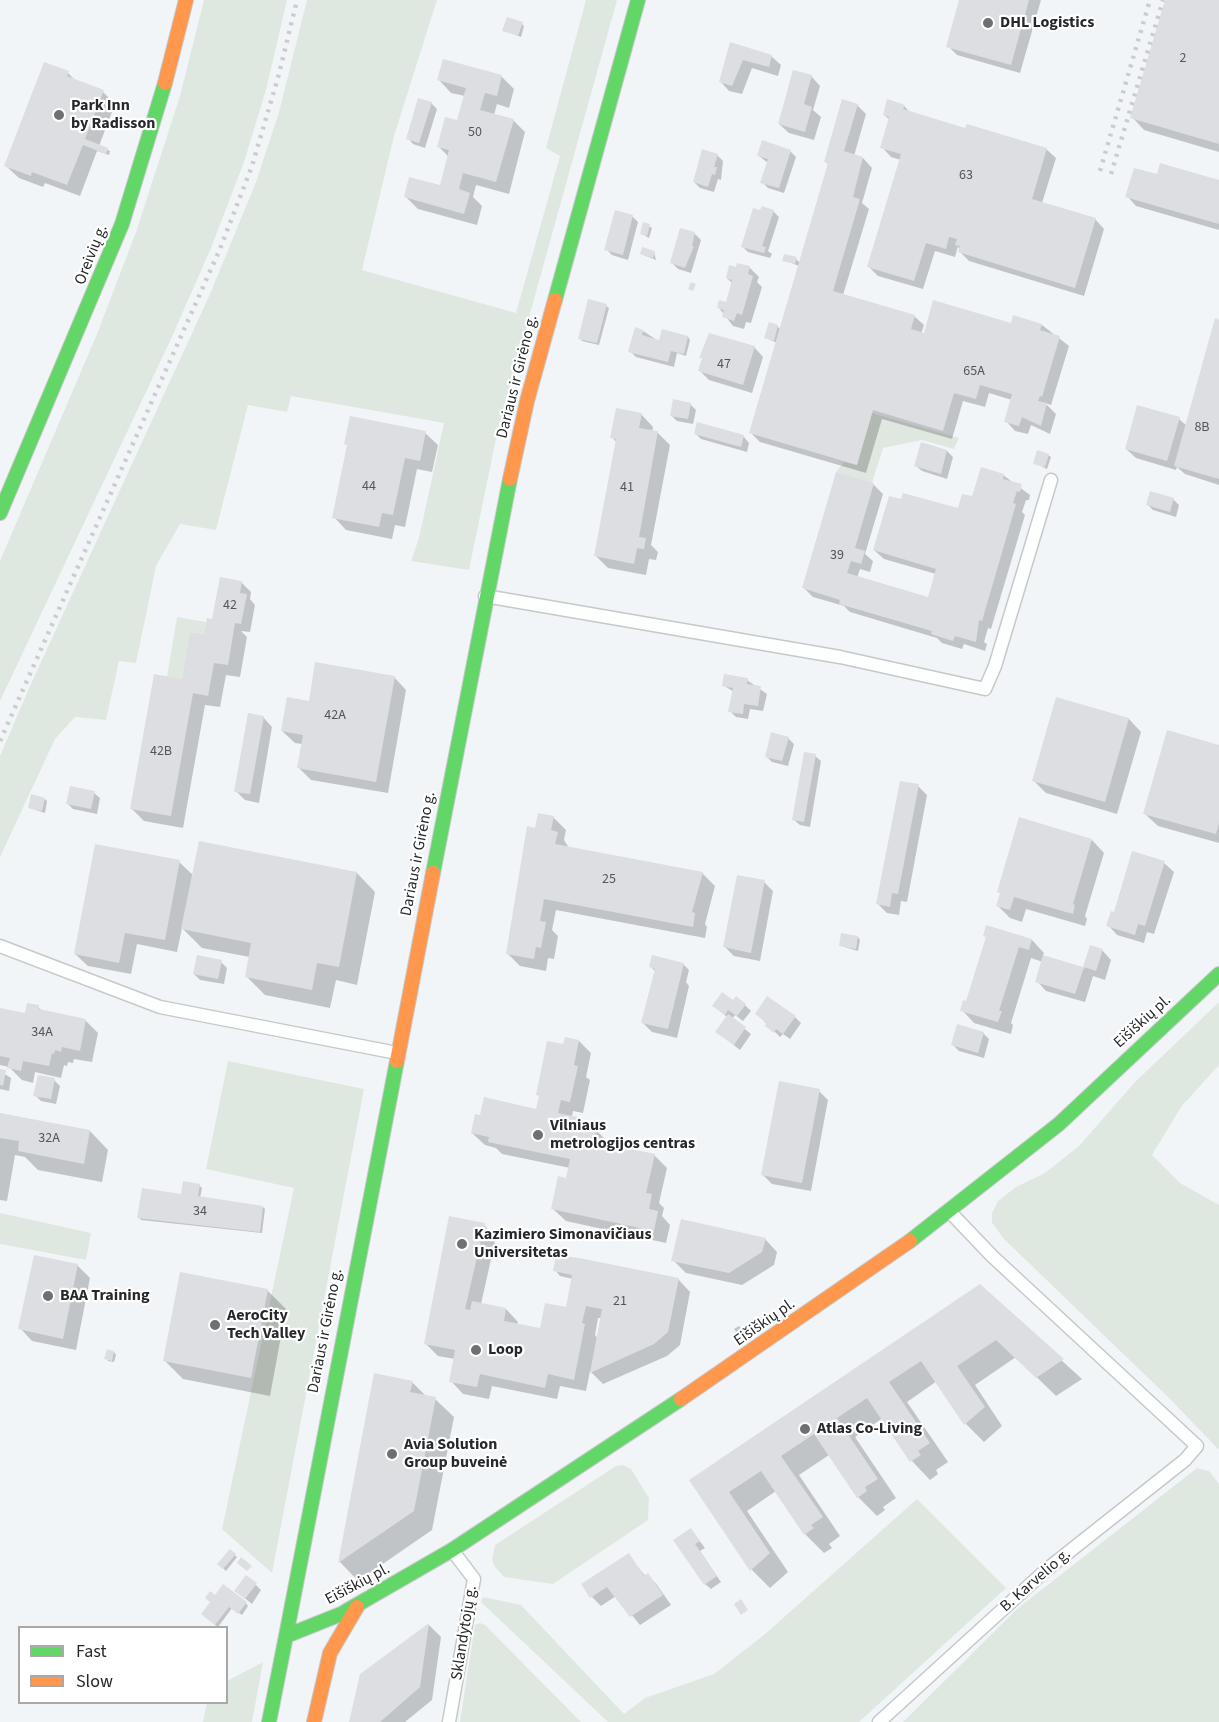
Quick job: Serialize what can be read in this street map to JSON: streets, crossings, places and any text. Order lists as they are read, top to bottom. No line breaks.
{"streets":{"main road":["Oreivių g.","Dariaus ir Girėno g.","Eišiškių pl."],"street":["B. Karvelio g.","Sklandytojų g."]},"crossings":[["Dariaus ir Girėno g.","Eišiškių pl."],["Eišiškių pl.","B. Karvelio g."],["Eišiškių pl.","Sklandytojų g."]],"places":["DHL Logistics","Park Inn by Radisson","Vilniaus metrologijos centras","Kazimiero Simonavičiaus Universitetas","BAA Training","AeroCity Tech Valley","Loop","Atlas Co-Living","Avia Solution Group buveinė"],"house_numbers":["2","50","63","47","65A","8B","44","41","39","42","42A","42B","25","34A","32A","34","21"],"legend":["Fast","Slow"]}
